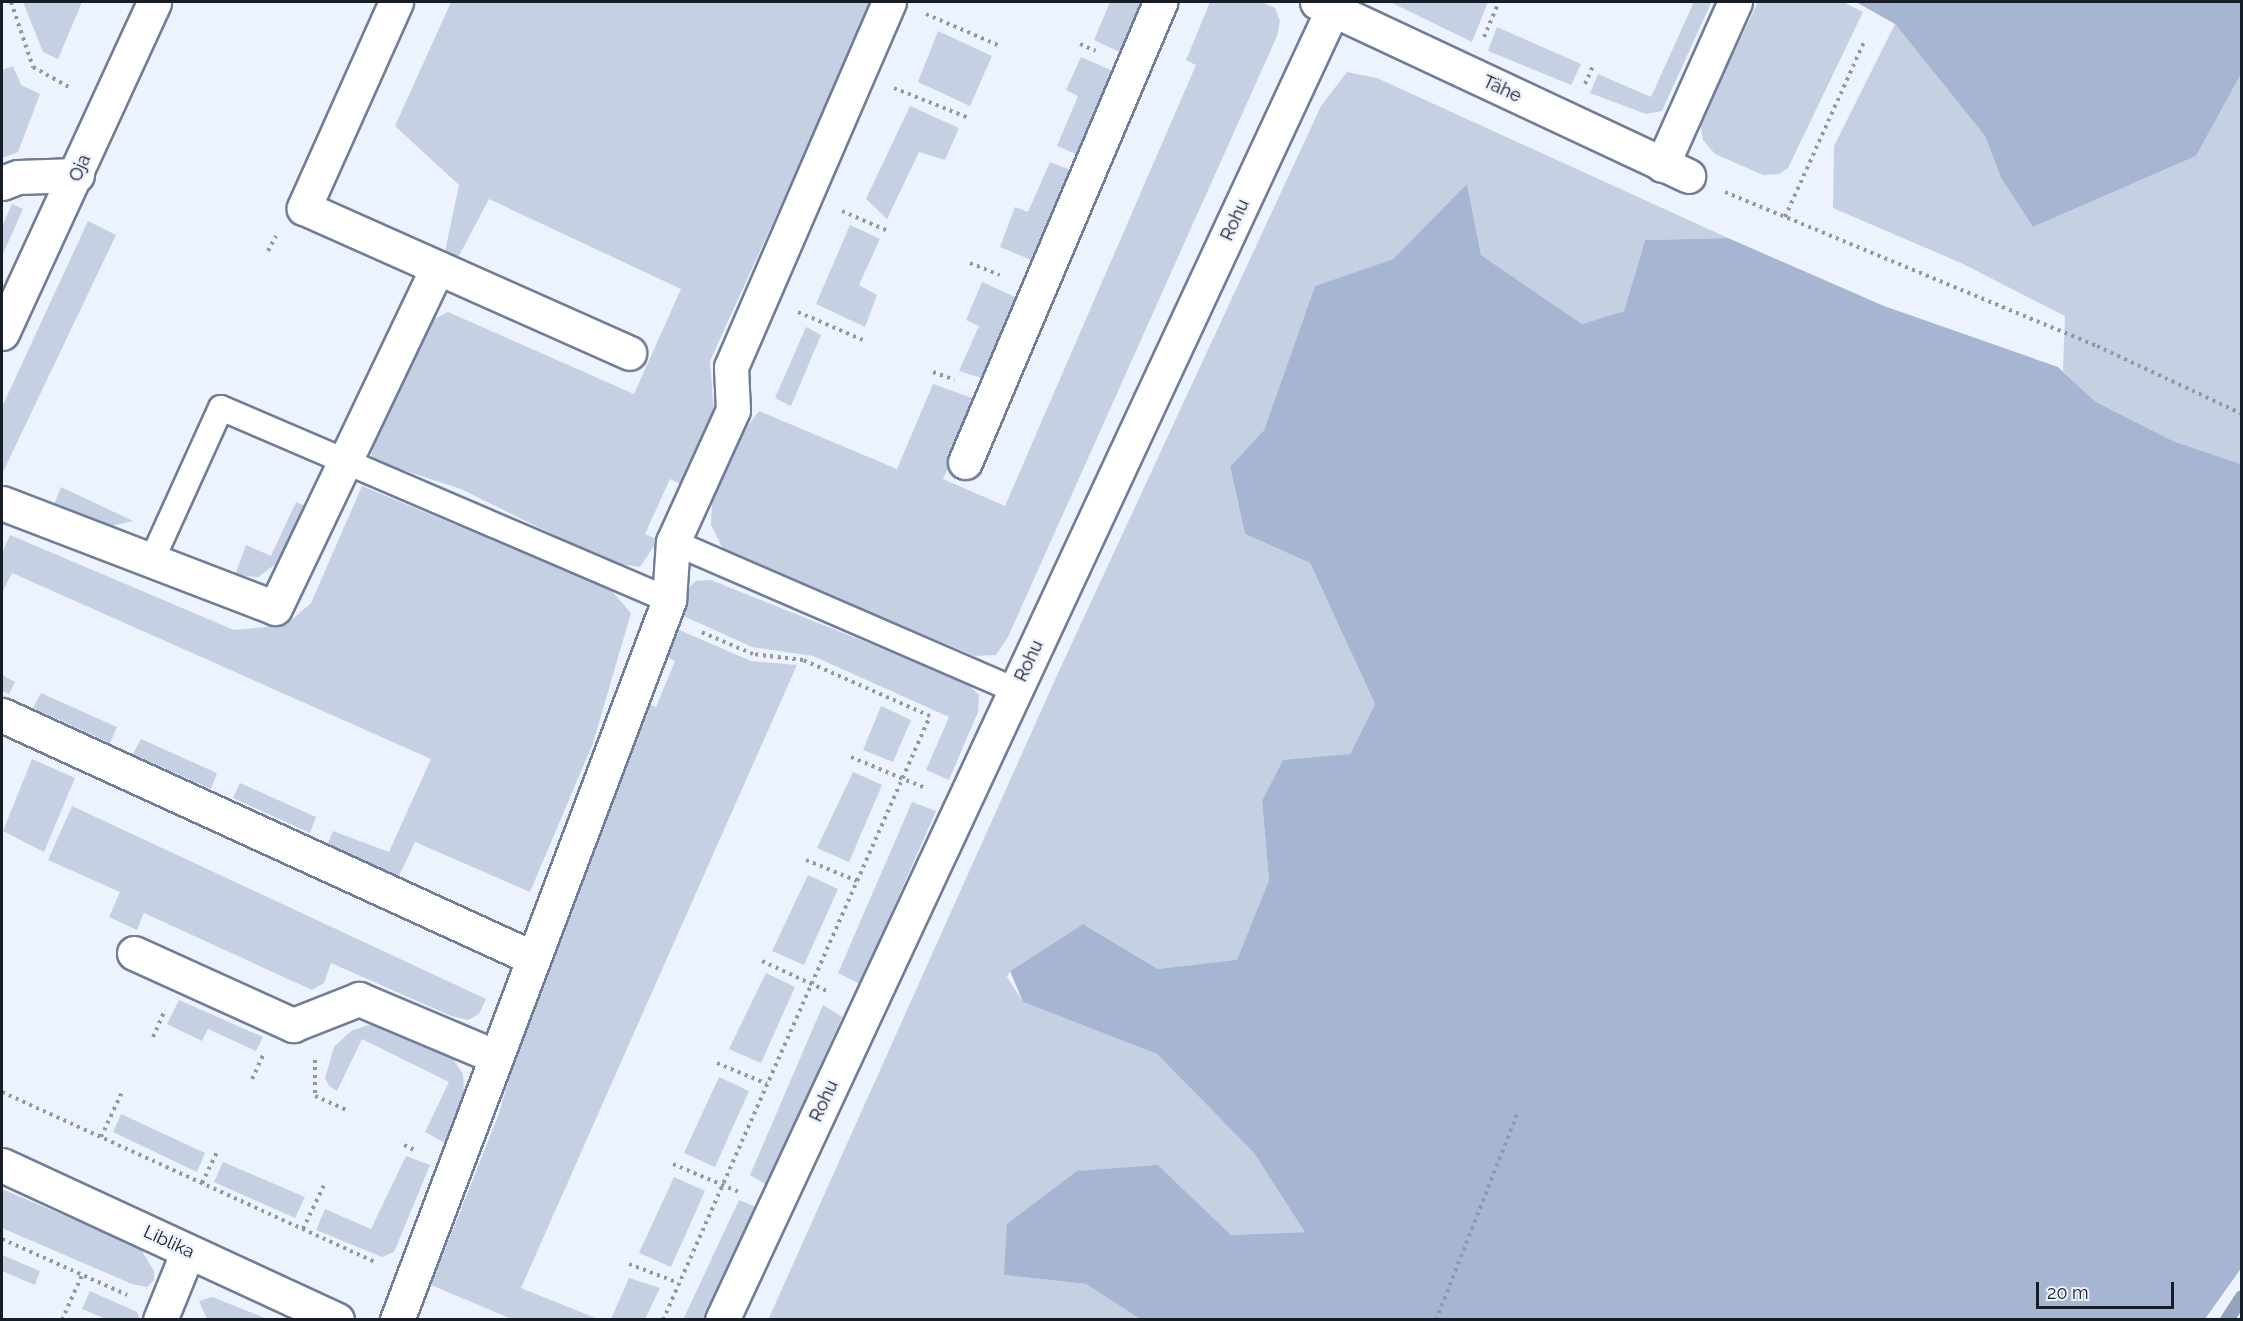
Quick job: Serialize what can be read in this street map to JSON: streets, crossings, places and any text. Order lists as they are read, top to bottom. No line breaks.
{"streets":{"street":["Tähe","Oja","Rohu","Liblika"]},"crossings":[["Tähe","Rohu"]],"scale_bar":"20 m"}
